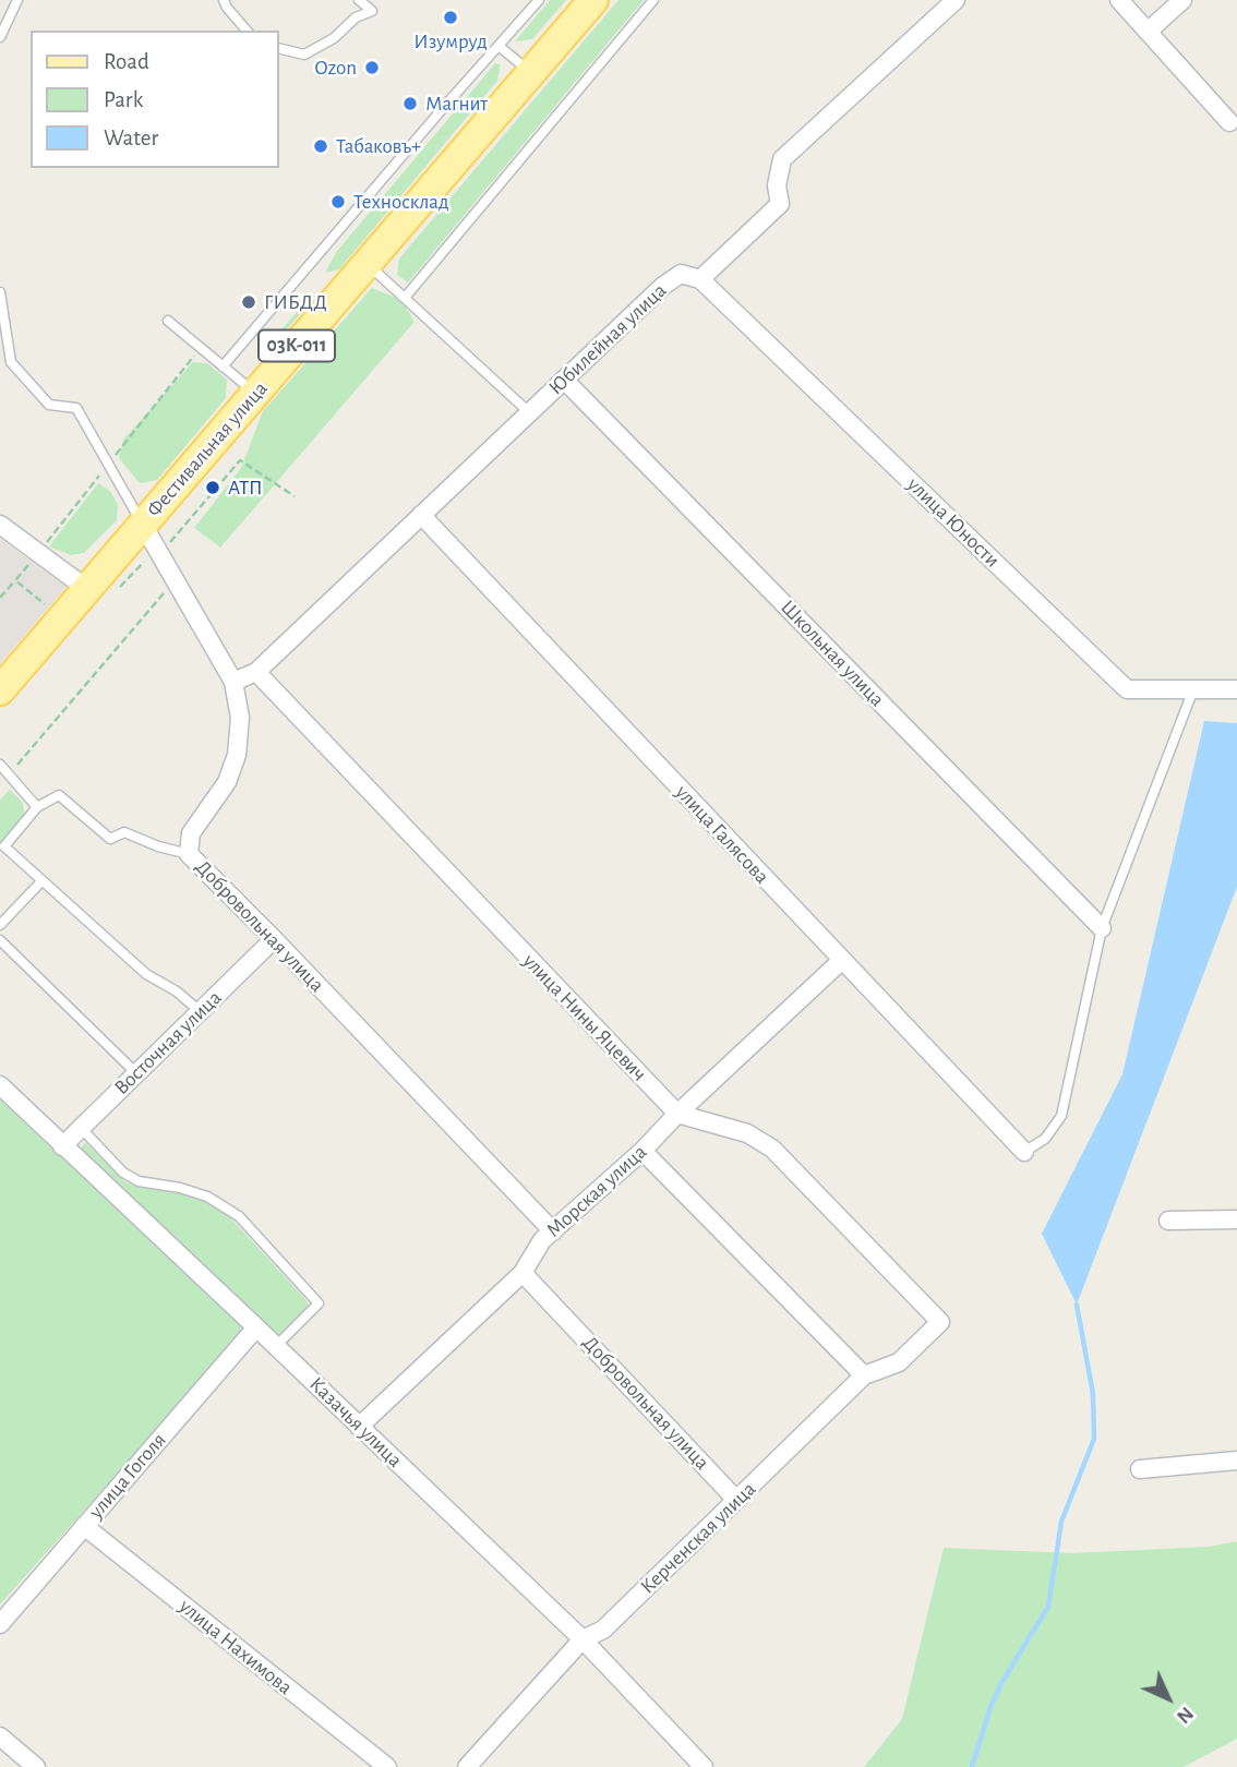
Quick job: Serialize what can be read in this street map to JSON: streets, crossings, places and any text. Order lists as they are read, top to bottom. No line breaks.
{"streets":{"main road":["03К-011","Фестивальная улица"],"street":["Юбилейная улица","улица Юности","Школьная улица","улица Галясова","Добровольная улица","улица Нины Яцевич","Восточная улица","Морская улица","Казачья улица","улица Гоголя","Керченская улица","улица Нахимова"]},"crossings":[["Юбилейная улица","улица Юности"],["Юбилейная улица","Школьная улица"],["Юбилейная улица","улица Галясова"],["Юбилейная улица","Добровольная улица"],["Юбилейная улица","улица Нины Яцевич"],["Фестивальная улица","Добровольная улица"],["улица Галясова","Морская улица"],["Добровольная улица","Восточная улица"],["Добровольная улица","Морская улица"],["Добровольная улица","Керченская улица"],["улица Нины Яцевич","Морская улица"],["улица Нины Яцевич","Керченская улица"],["Восточная улица","Казачья улица"],["Морская улица","Казачья улица"],["Морская улица","Керченская улица"],["Казачья улица","улица Гоголя"],["Казачья улица","Керченская улица"],["улица Гоголя","улица Нахимова"]],"places":["Изумруд","Ozon","Магнит","Табаковъ+","Техносклад","ГИБДД","АТП"],"legend":["Road","Park","Water"],"north":"bottom right"}
